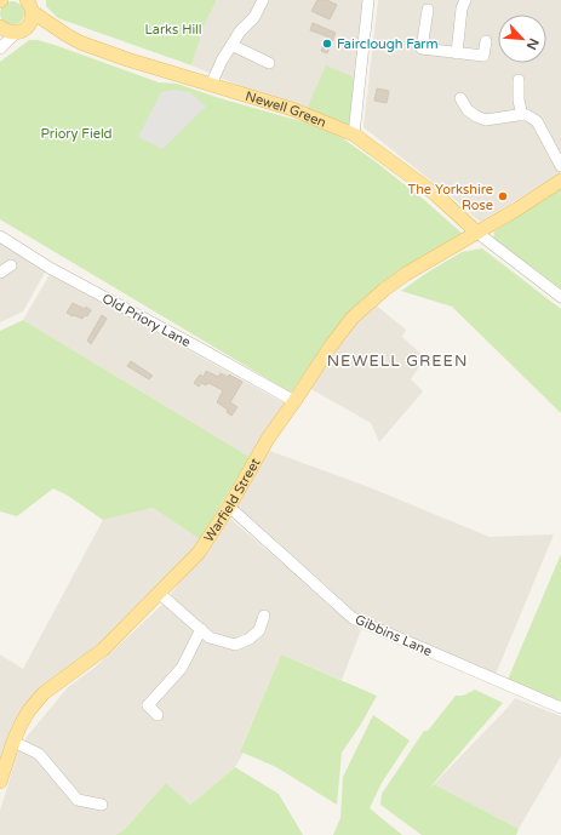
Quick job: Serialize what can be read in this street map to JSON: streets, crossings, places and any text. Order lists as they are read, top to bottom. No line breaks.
{"streets":{"main road":["Newell Green","Warfield Street"],"street":["Old Priory Lane","Gibbins Lane"]},"crossings":[["Newell Green","Warfield Street"],["Old Priory Lane","Warfield Street"],["Warfield Street","Gibbins Lane"]],"districts":["NEWELL GREEN"],"parks":["Larks Hill","Priory Field"],"places":["Fairclough Farm","The Yorkshire Rose"],"north":"bottom right"}
